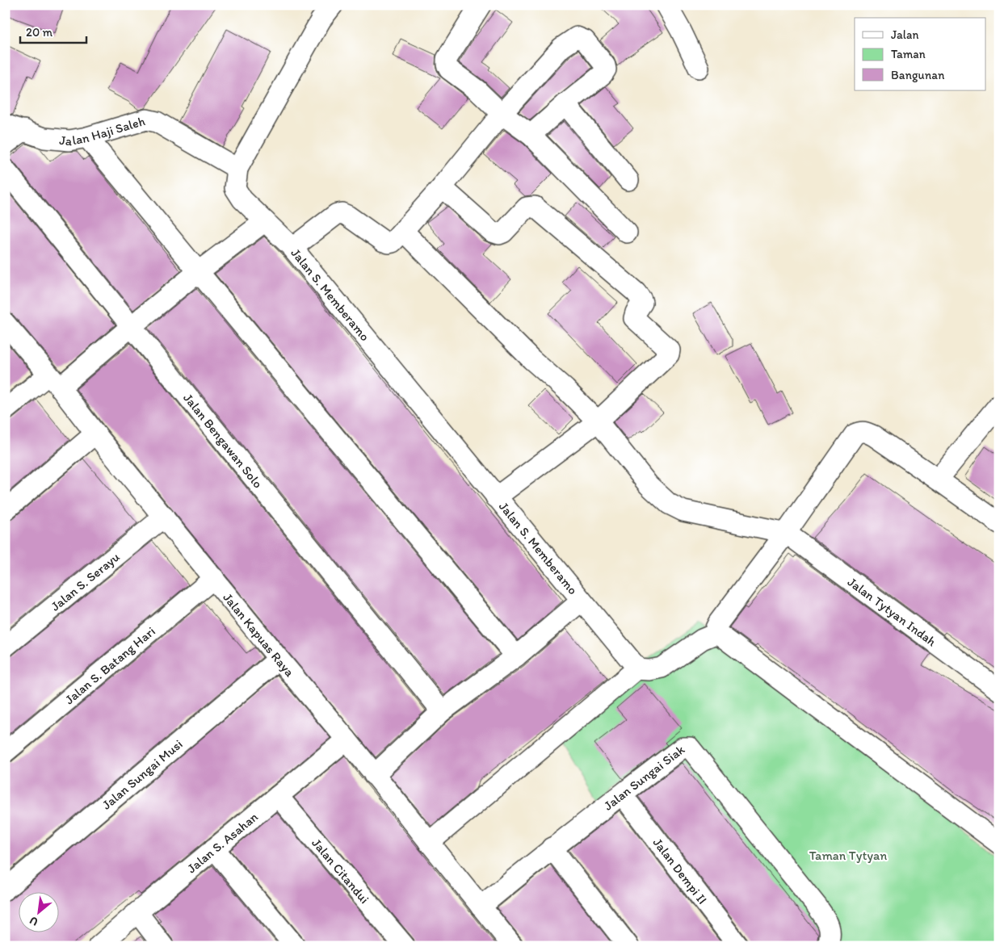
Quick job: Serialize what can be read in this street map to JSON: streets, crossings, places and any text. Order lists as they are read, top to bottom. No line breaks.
{"streets":{"street":["Jalan Haji Saleh","Jalan S. Memberamo","Jalan Bengawan Solo","Jalan S. Serayu","Jalan Tytyan Indah","Jalan Kapuas Raya","Jalan S. Batang Hari","Jalan Sungai Musi","Jalan Sungai Siak","Jalan S. Asahan","Jalan Dempi II","Jalan Citandui"]},"crossings":[["Jalan Haji Saleh","Jalan S. Memberamo"],["Jalan S. Serayu","Jalan Kapuas Raya"],["Jalan Kapuas Raya","Jalan S. Batang Hari"],["Jalan Kapuas Raya","Jalan Sungai Musi"],["Jalan Kapuas Raya","Jalan Sungai Siak"],["Jalan Kapuas Raya","Jalan S. Asahan"],["Jalan Sungai Siak","Jalan Dempi II"],["Jalan S. Asahan","Jalan Citandui"]],"parks":["Taman Tytyan"],"legend":["Jalan","Taman","Bangunan"],"scale_bar":"20 m","north":"bottom left"}
